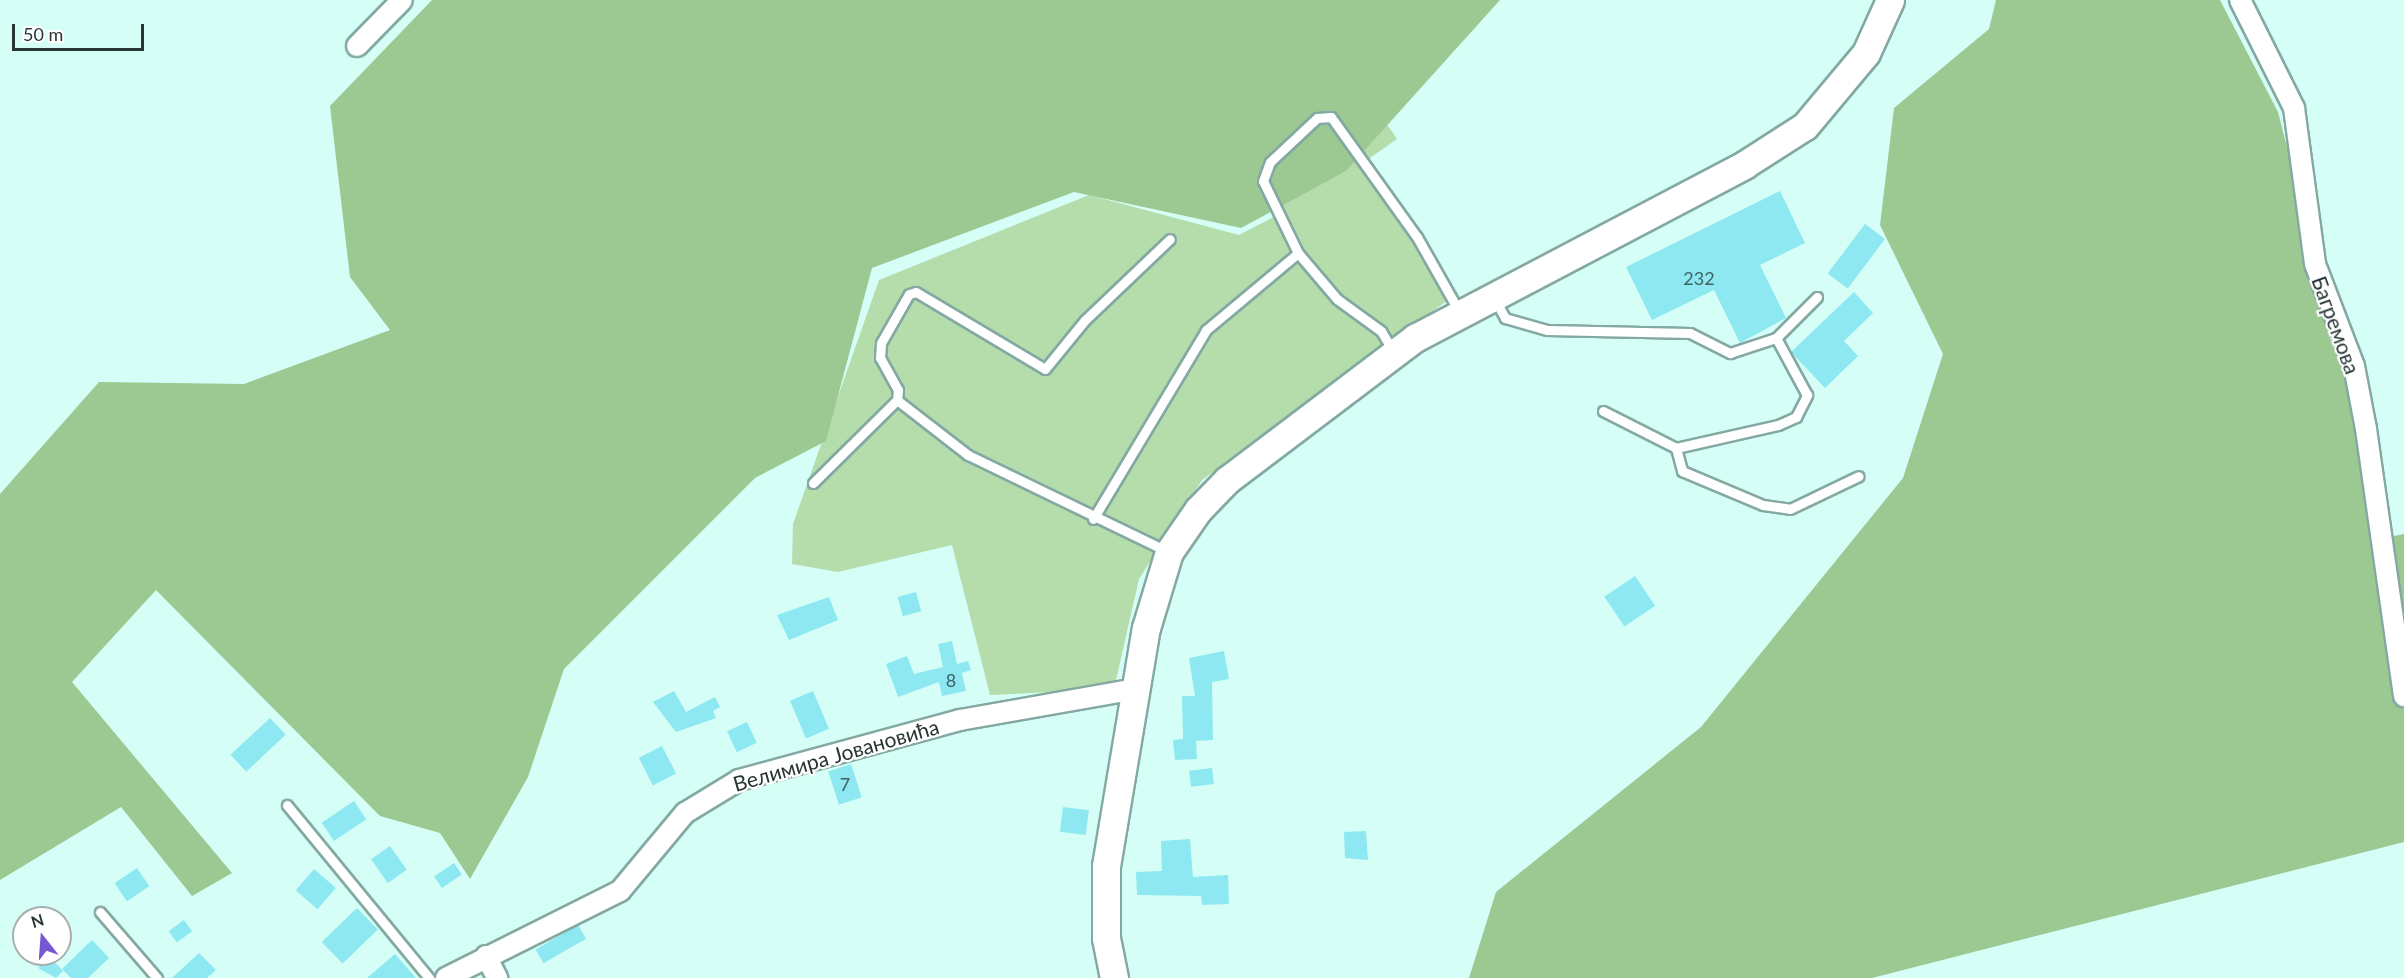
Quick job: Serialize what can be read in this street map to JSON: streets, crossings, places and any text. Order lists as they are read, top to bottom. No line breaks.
{"streets":{"street":["Багремова","Велимира Јовановића"]},"house_numbers":["232","8","7"],"scale_bar":"50 m","north":"top"}
